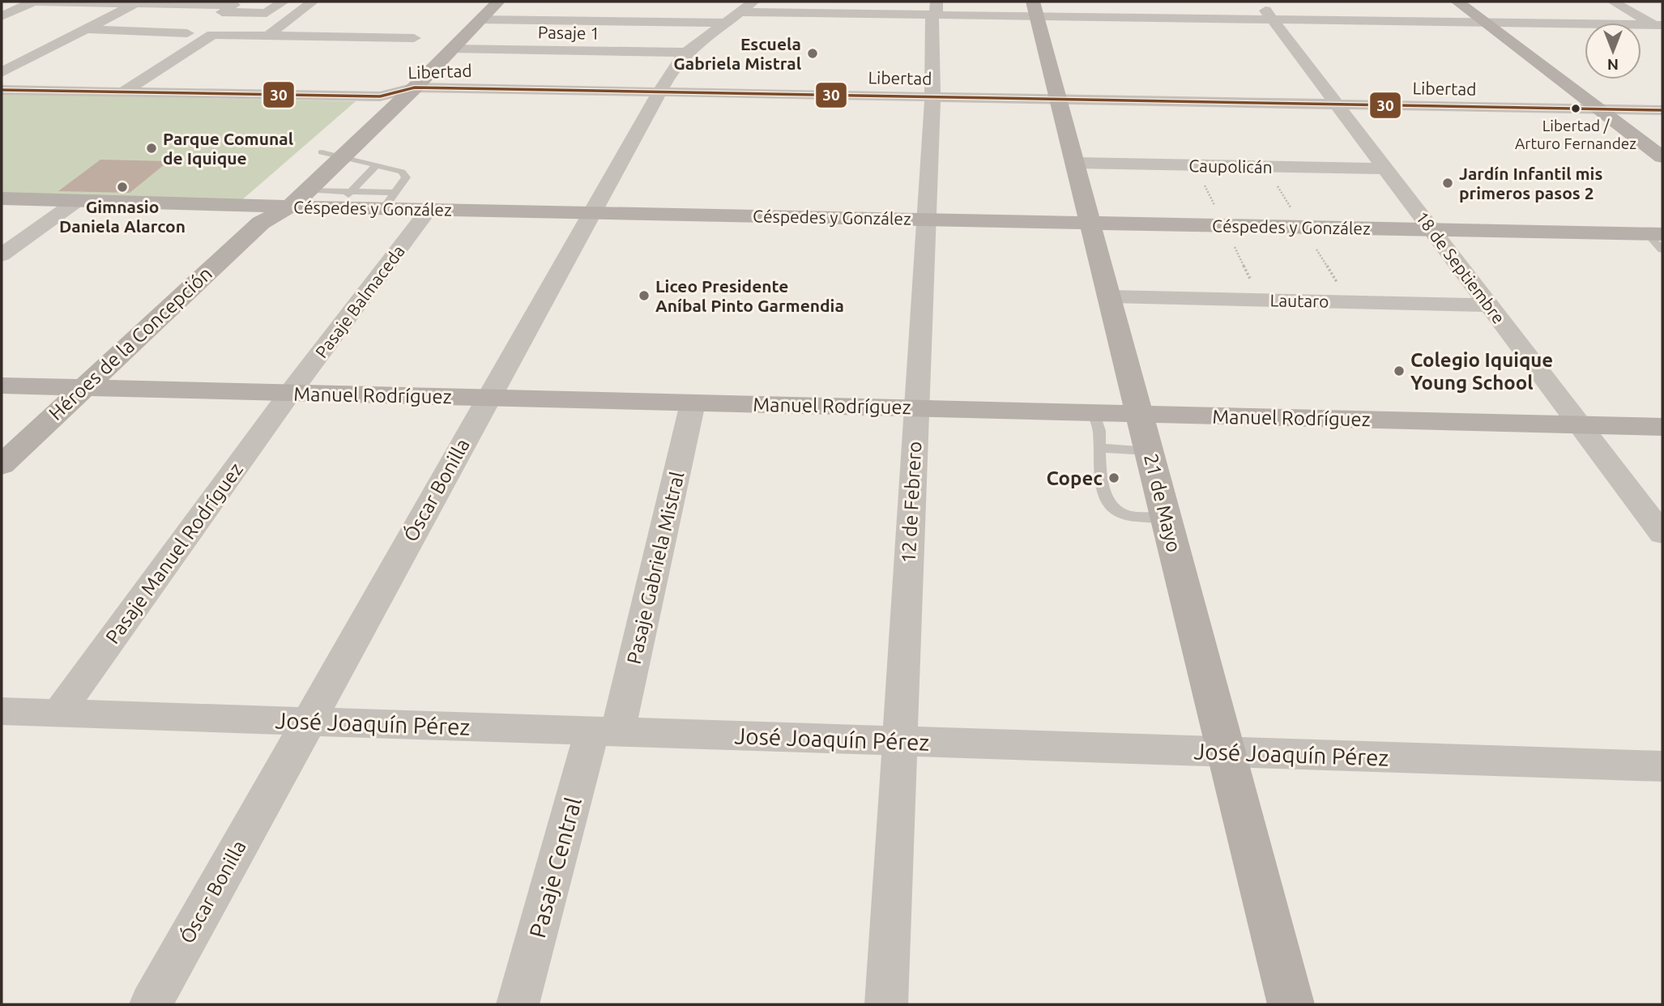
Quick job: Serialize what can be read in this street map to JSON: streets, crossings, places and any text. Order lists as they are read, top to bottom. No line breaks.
{"streets":{"street":["Pasaje 1","Libertad","Caupolicán","Céspedes y González","18 de Septiembre","Lautaro","Pasaje Balmaceda","Héroes de la Concepción","Manuel Rodríguez","Óscar Bonilla","12 de Febrero","21 de Mayo","Pasaje Manuel Rodríguez","Pasaje Gabriela Mistral","José Joaquín Pérez","Pasaje Central"]},"crossings":[["Pasaje 1","Óscar Bonilla"],["Libertad","18 de Septiembre"],["Libertad","Óscar Bonilla"],["Libertad","12 de Febrero"],["Libertad","21 de Mayo"],["Caupolicán","18 de Septiembre"],["Caupolicán","21 de Mayo"],["Céspedes y González","18 de Septiembre"],["Céspedes y González","Pasaje Balmaceda"],["Céspedes y González","Héroes de la Concepción"],["Céspedes y González","Óscar Bonilla"],["Céspedes y González","12 de Febrero"],["Céspedes y González","21 de Mayo"],["18 de Septiembre","Lautaro"],["18 de Septiembre","Manuel Rodríguez"],["Lautaro","21 de Mayo"],["Pasaje Balmaceda","Manuel Rodríguez"],["Pasaje Balmaceda","Pasaje Manuel Rodríguez"],["Héroes de la Concepción","Manuel Rodríguez"],["Manuel Rodríguez","Óscar Bonilla"],["Manuel Rodríguez","12 de Febrero"],["Manuel Rodríguez","21 de Mayo"],["Manuel Rodríguez","Pasaje Manuel Rodríguez"],["Manuel Rodríguez","Pasaje Gabriela Mistral"],["Óscar Bonilla","José Joaquín Pérez"],["12 de Febrero","José Joaquín Pérez"],["21 de Mayo","José Joaquín Pérez"],["Pasaje Manuel Rodríguez","José Joaquín Pérez"],["Pasaje Gabriela Mistral","José Joaquín Pérez"],["Pasaje Gabriela Mistral","Pasaje Central"],["José Joaquín Pérez","Pasaje Central"]],"places":["Escuela Gabriela Mistral","Libertad / Arturo Fernandez","Parque Comunal de Iquique","Jardín Infantil mis primeros pasos 2","Gimnasio Daniela Alarcon","Liceo Presidente Aníbal Pinto Garmendia","Colegio Iquique Young School","Copec"],"lines":["transit line 30"],"north":"bottom"}
